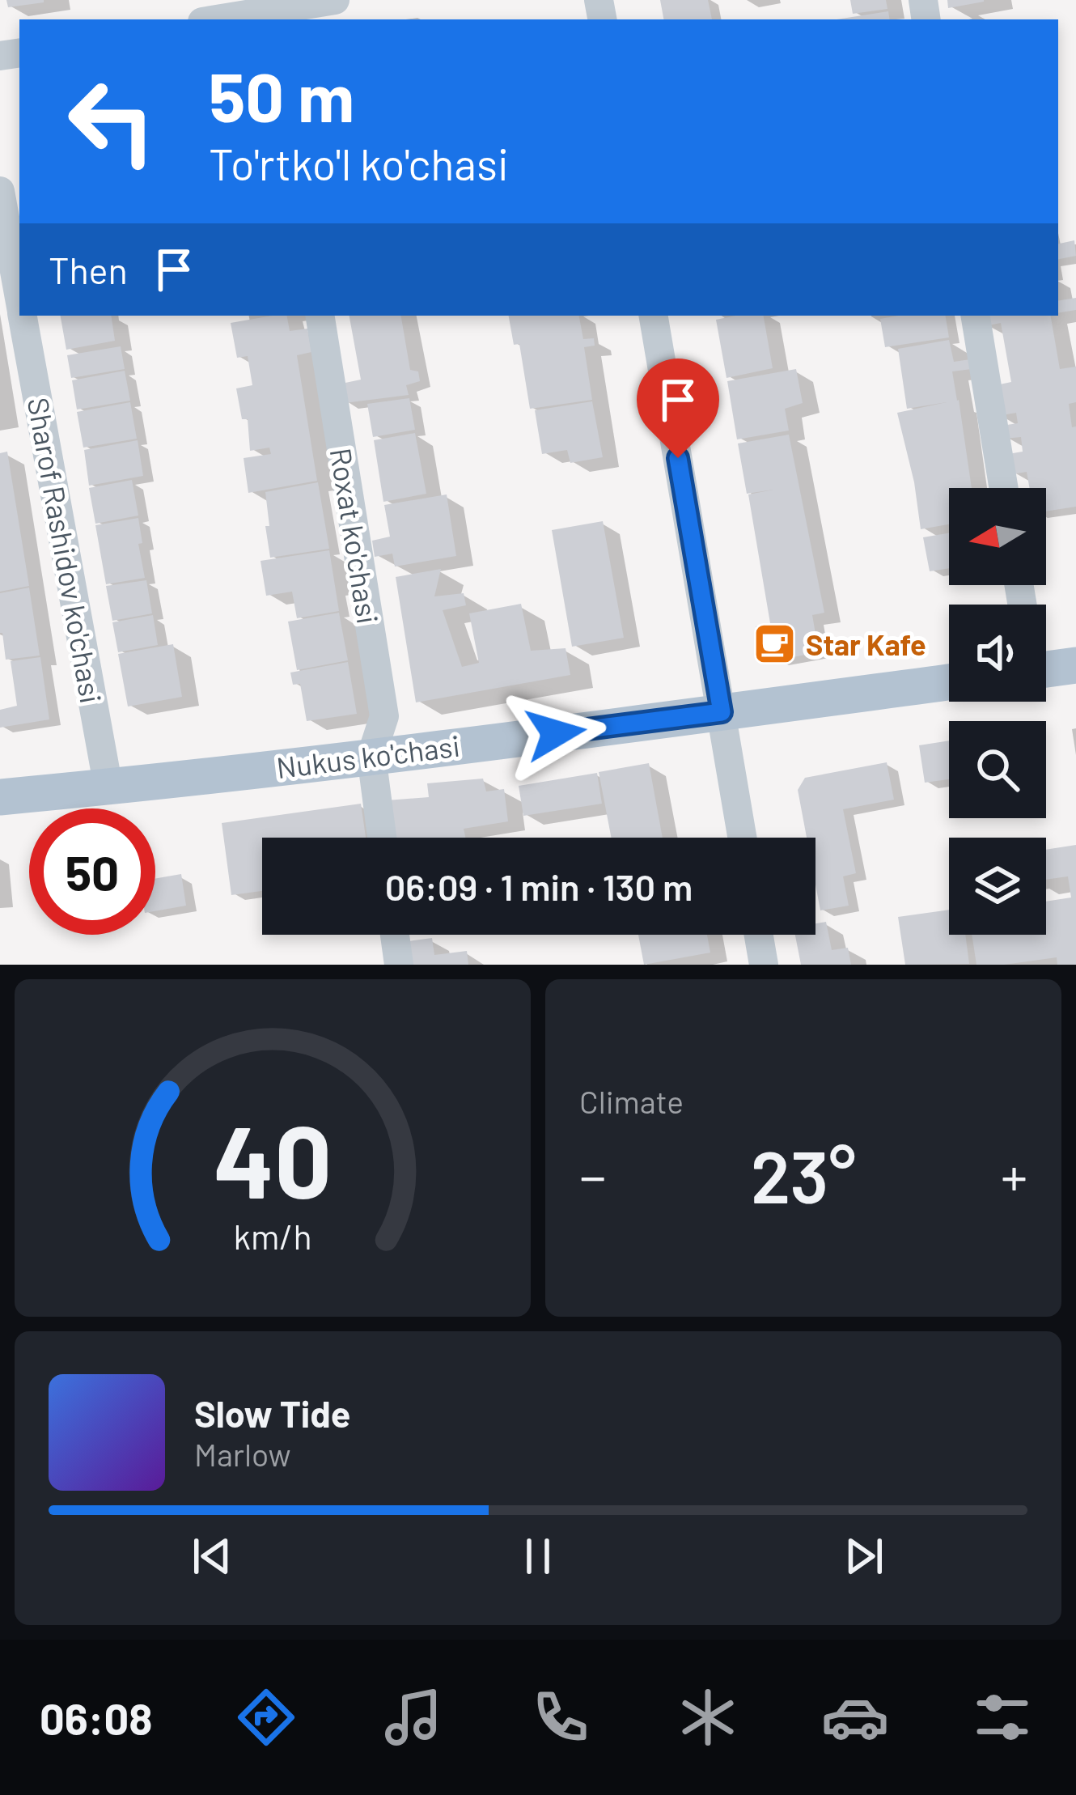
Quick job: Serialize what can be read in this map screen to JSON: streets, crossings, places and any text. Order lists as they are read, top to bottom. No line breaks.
{"streets":{"main road":["Nukus ko'chasi"],"street":["Roxat ko'chasi","Sharof Rashidov ko'chasi"]},"crossings":[["Roxat ko'chasi","Nukus ko'chasi"],["Sharof Rashidov ko'chasi","Nukus ko'chasi"]],"places":{"cafe":["Star Kafe"]},"north":"left","page":{"turn":["50 m","To'rtko'l ko'chasi"],"then":"Then","limit":"50","trip":"06:09 · 1 min · 130 m","tile":"Climate","heat":["−","23°","+"],"song":["Slow Tide","Marlow"],"tabs":"06:08","gauge":["40","km/h"]}}
